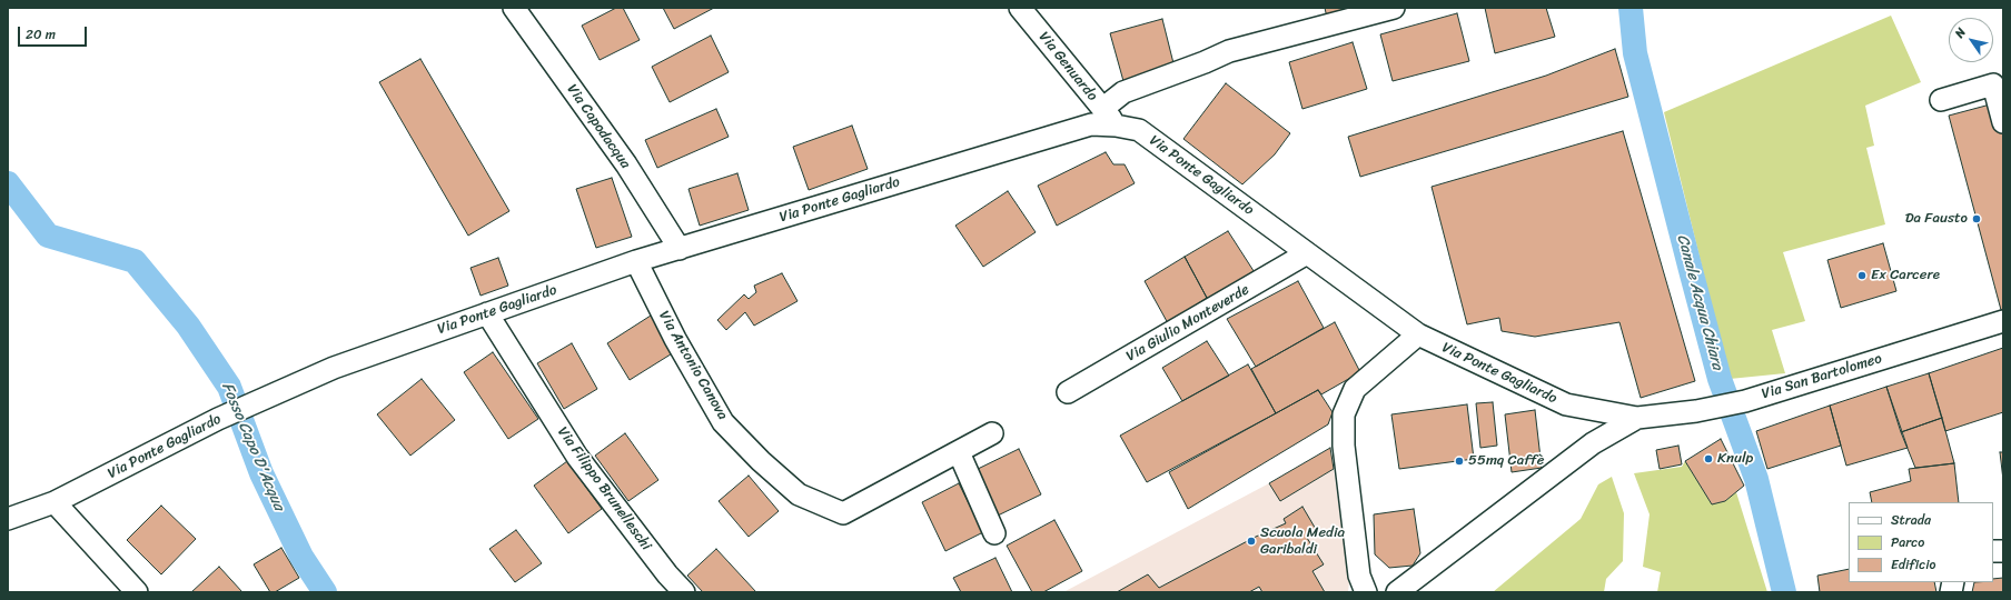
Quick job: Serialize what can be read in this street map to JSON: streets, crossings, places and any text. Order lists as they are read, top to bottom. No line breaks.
{"streets":{"street":["Via Genuardo","Via Capodacqua","Via Ponte Gagliardo","Via Giulio Monteverde","Via Antonio Canova","Via San Bartolomeo","Via Filippo Brunelleschi"]},"crossings":[["Via Genuardo","Via Ponte Gagliardo"],["Via Capodacqua","Via Ponte Gagliardo"],["Via Ponte Gagliardo","Via Giulio Monteverde"],["Via Ponte Gagliardo","Via Antonio Canova"],["Via Ponte Gagliardo","Via San Bartolomeo"],["Via Ponte Gagliardo","Via Filippo Brunelleschi"]],"water":["Canale Acqua Chiara","Fosso Capo D'Acqua"],"places":["Da Fausto","Ex Carcere","Knulp","55mq Caffè","Scuola Media Garibaldi"],"legend":["Strada","Parco","Edificio"],"scale_bar":"20 m","north":"top left"}
